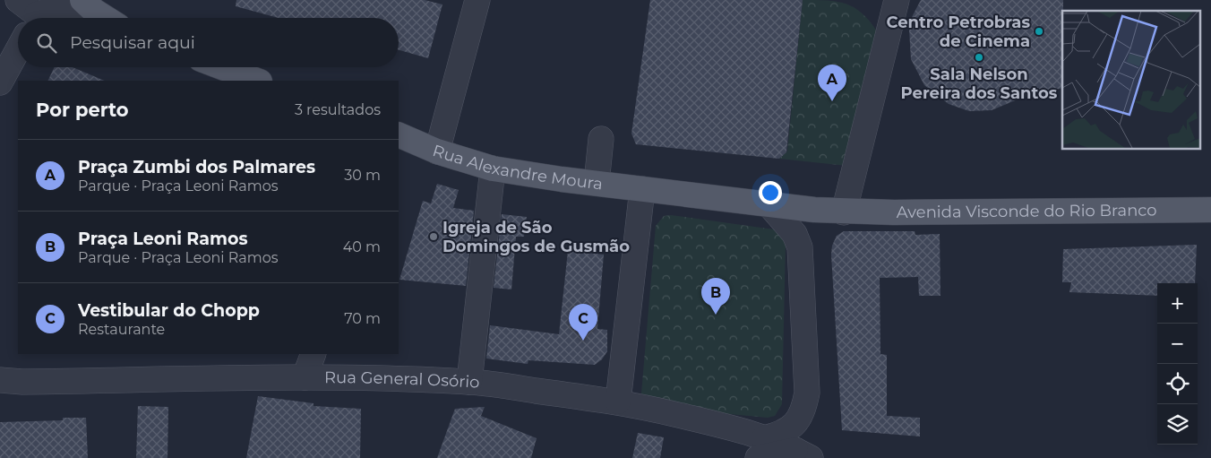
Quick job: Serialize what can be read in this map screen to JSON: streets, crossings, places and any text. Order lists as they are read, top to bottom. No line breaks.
{"streets":{"main road":["Rua Alexandre Moura","Avenida Visconde do Rio Branco"],"street":["Rua General Osório"]},"crossings":[["Rua Alexandre Moura","Avenida Visconde do Rio Branco"]],"places":["Centro Petrobras de Cinema","Sala Nelson Pereira dos Santos","Igreja de São Domingos de Gusmão"],"page":{"search":"Pesquisar aqui","pins":["A","B","C"],"heading":["Por perto","3 resultados"],"list":[{"mark":"A","name":"Praça Zumbi dos Palmares","note":"Parque · Praça Leoni Ramos","value":"30 m"},{"mark":"B","name":"Praça Leoni Ramos","note":"Parque · Praça Leoni Ramos","value":"40 m"},{"mark":"C","name":"Vestibular do Chopp","note":"Restaurante","value":"70 m"}],"map_buttons":["+","−"]}}
